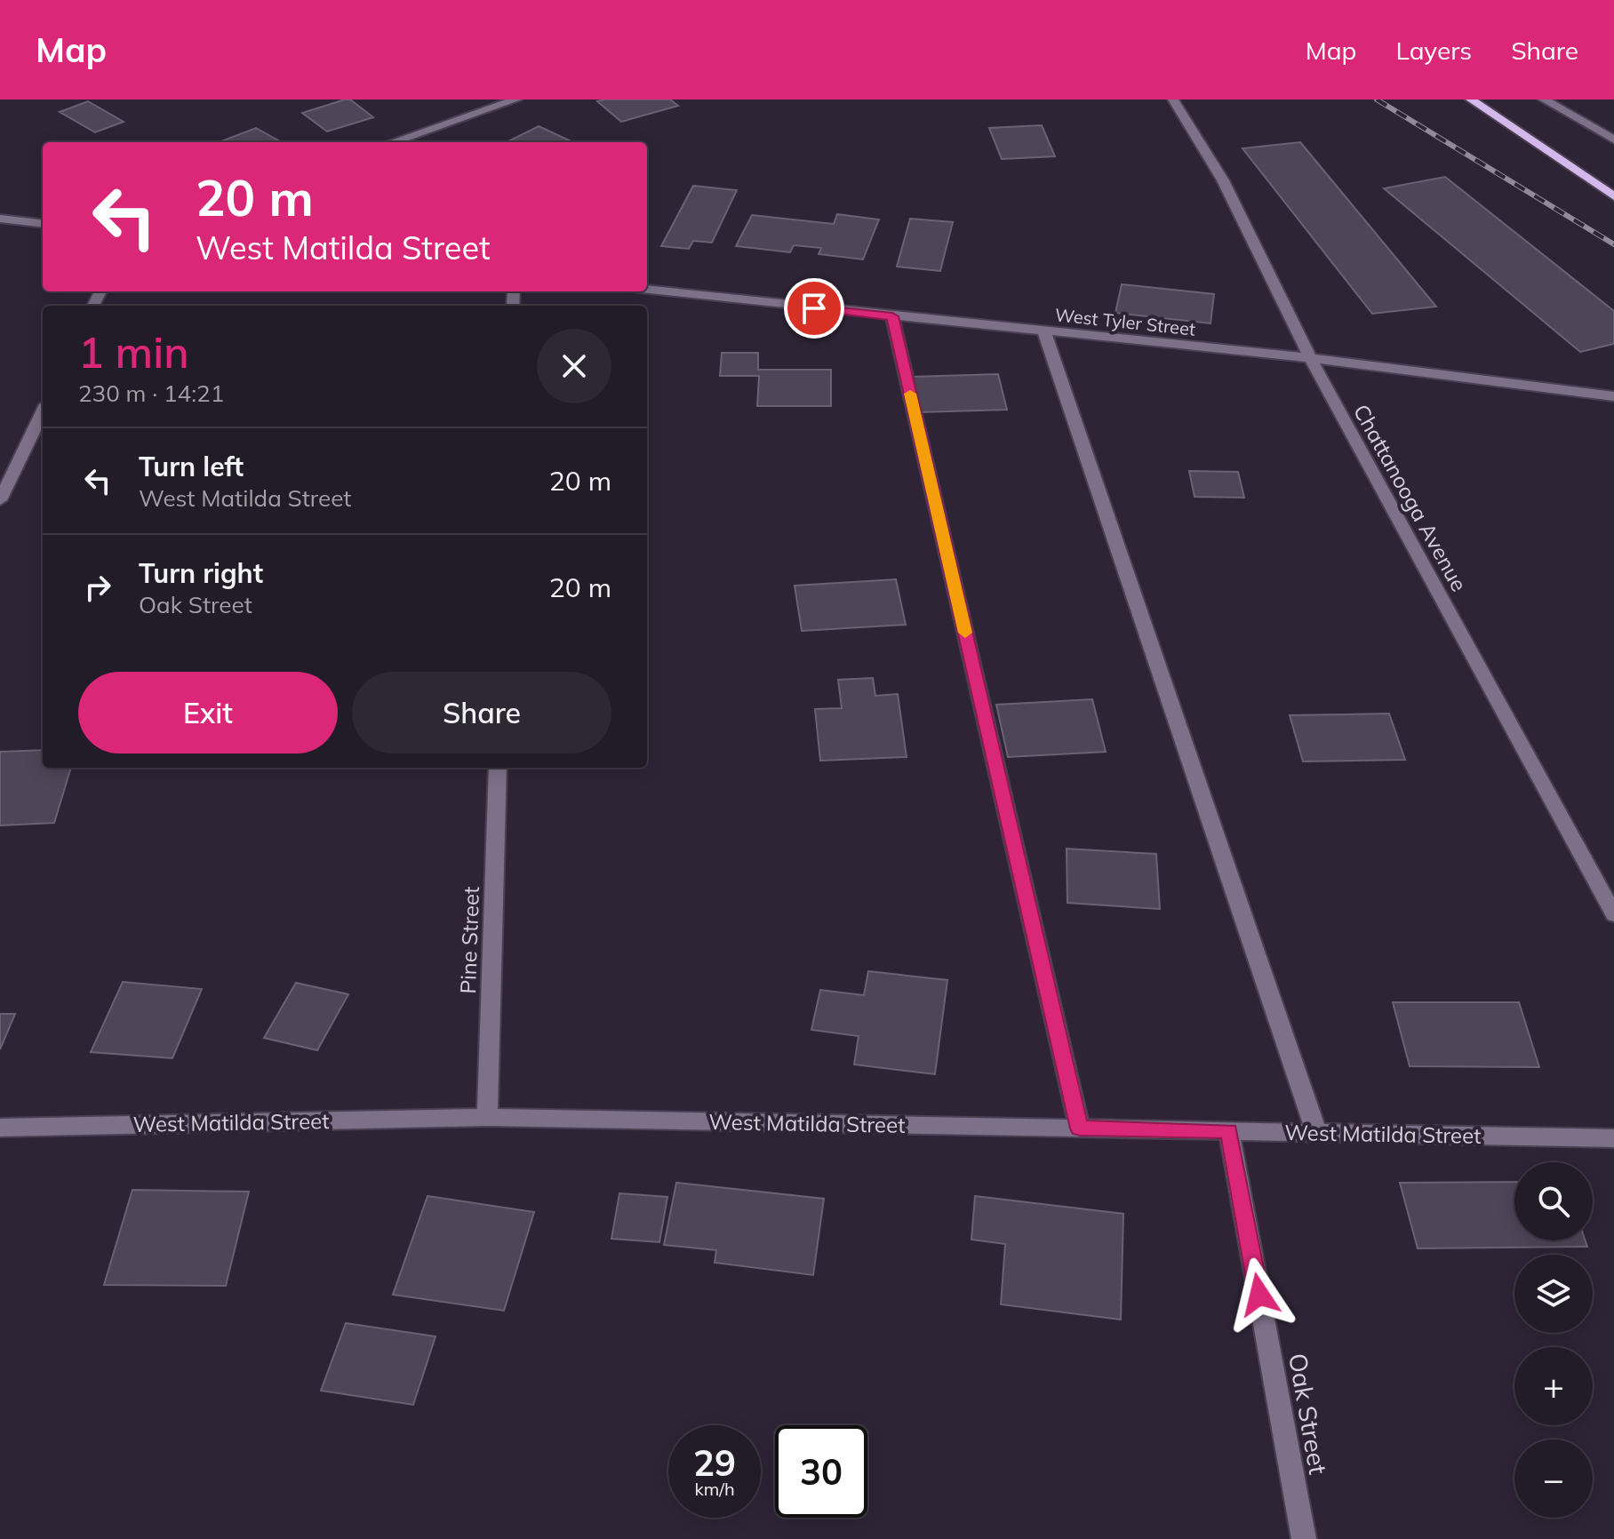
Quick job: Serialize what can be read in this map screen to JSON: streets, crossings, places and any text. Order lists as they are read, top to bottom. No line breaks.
{"streets":{"street":["West Tyler Street","Chattanooga Avenue","Pine Street","West Matilda Street","Oak Street"]},"crossings":[["West Tyler Street","Chattanooga Avenue"],["Pine Street","West Matilda Street"],["West Matilda Street","Oak Street"]],"page":{"header":"Map","nav":["Map","Layers","Share"],"turn":["20 m","West Matilda Street"],"heading":["1 min","230 m · 14:21"],"list":[{"name":"Turn left","note":"West Matilda Street","value":"20 m"},{"name":"Turn right","note":"Oak Street","value":"20 m"}],"buttons":["Exit","Share"],"map_buttons":["+","−"],"speed":"29 km/h","limit":"30"}}
